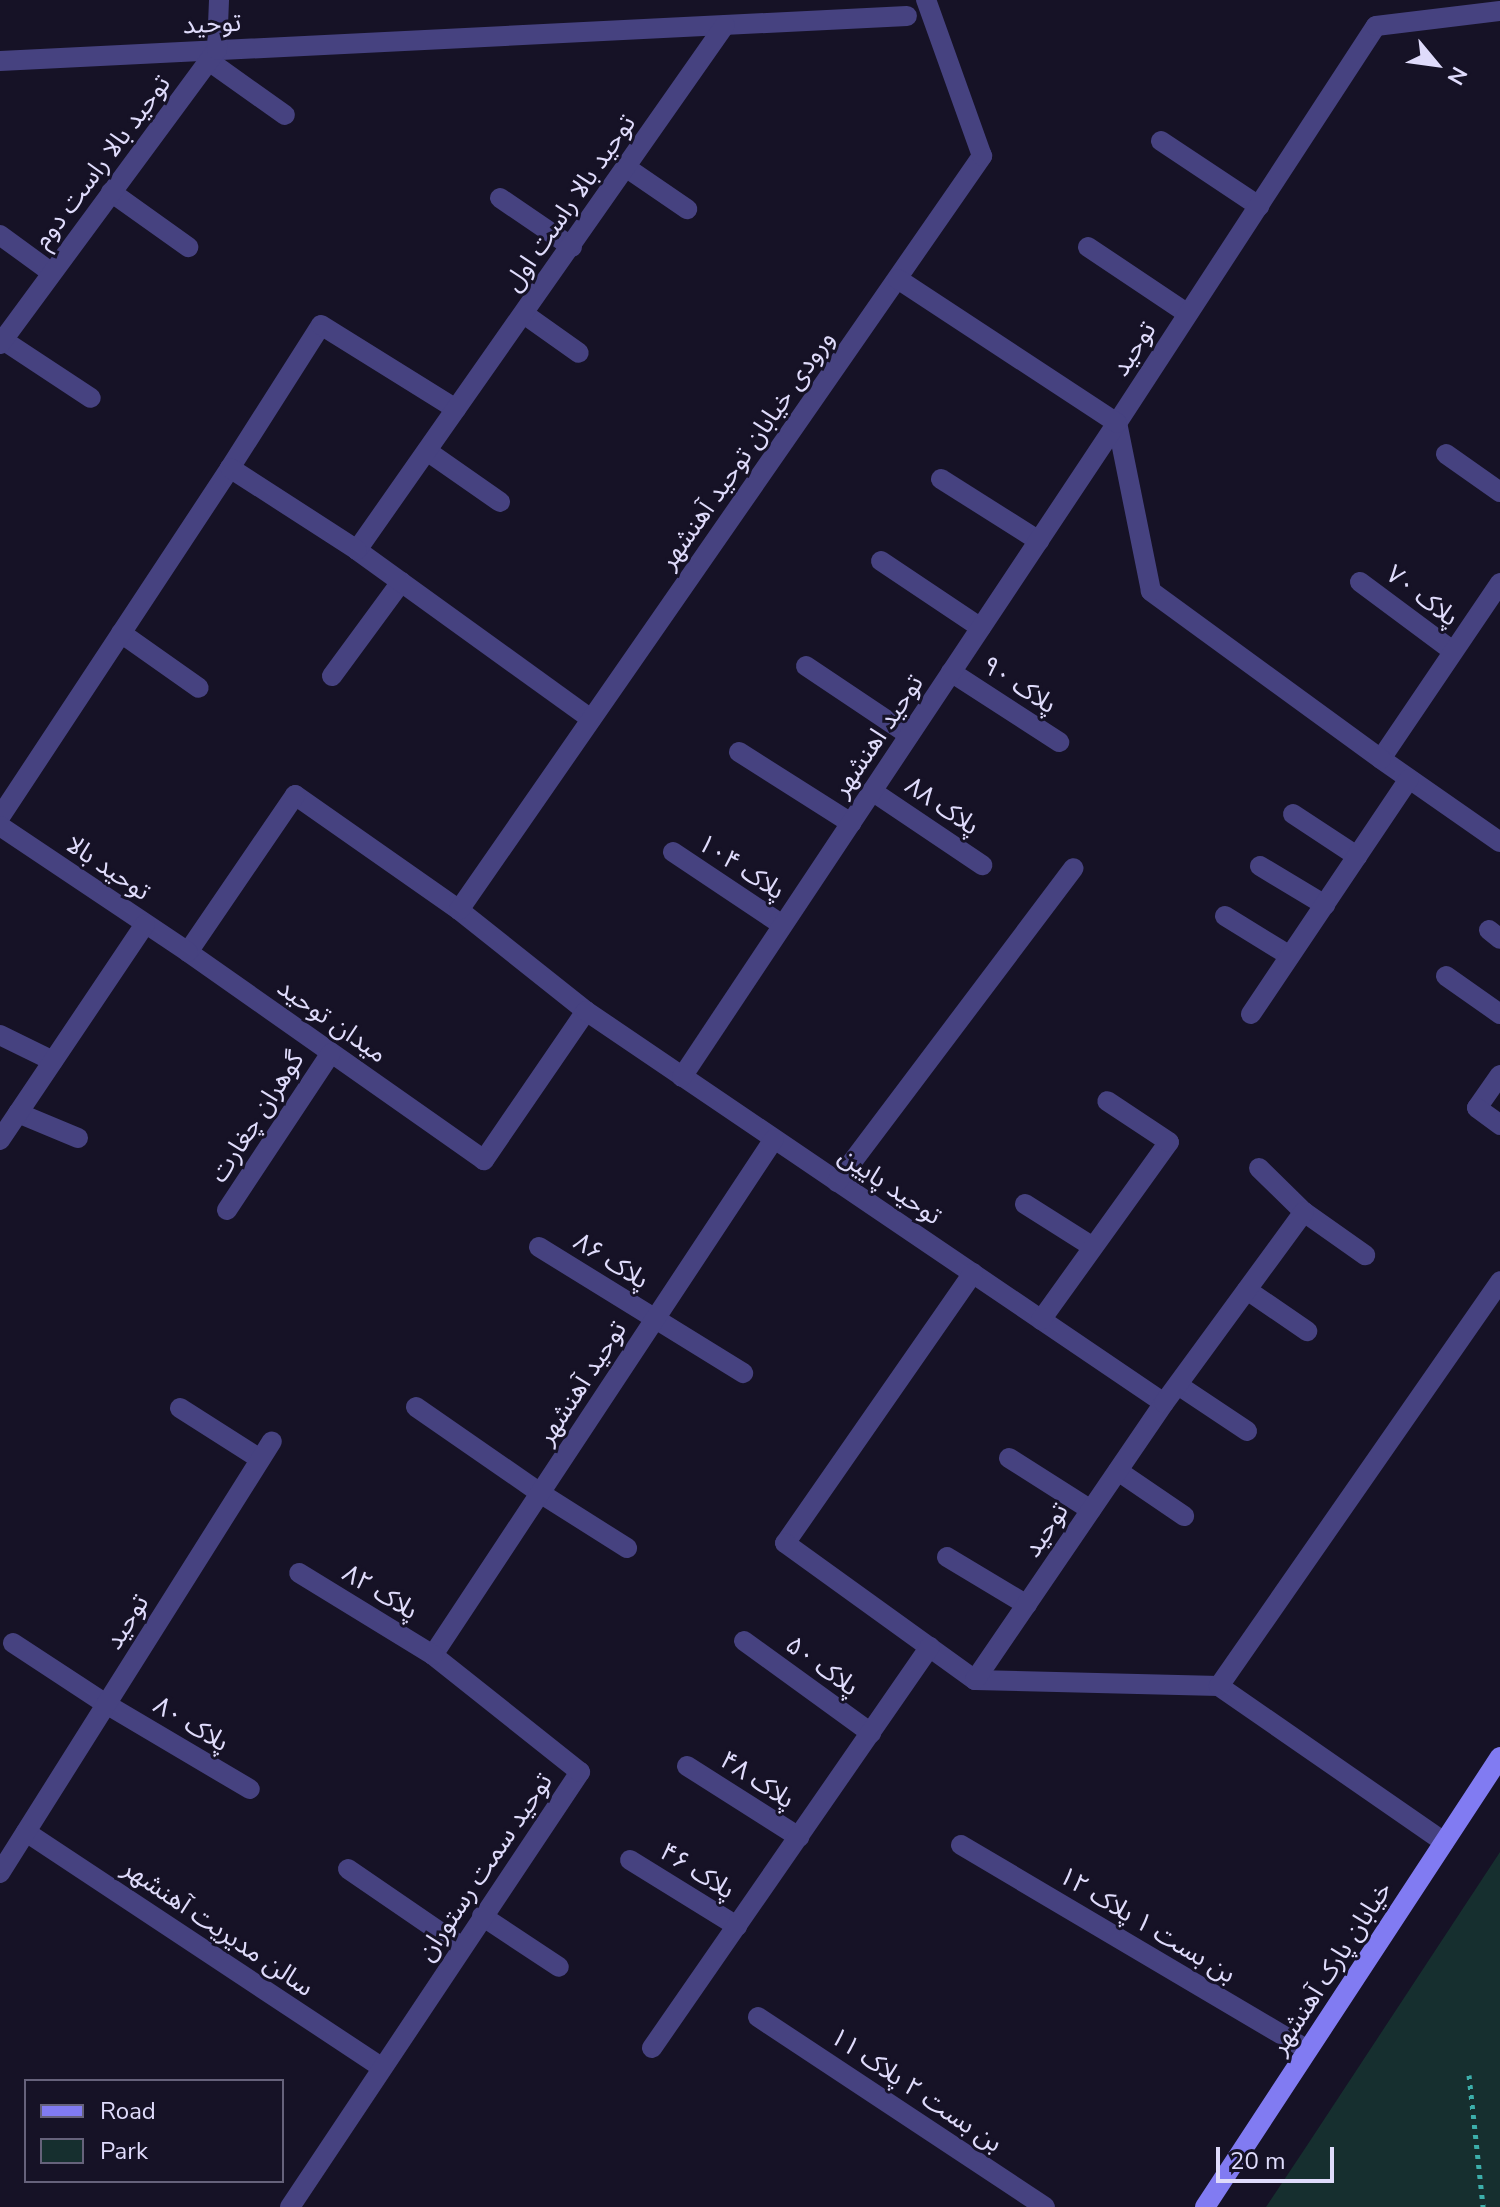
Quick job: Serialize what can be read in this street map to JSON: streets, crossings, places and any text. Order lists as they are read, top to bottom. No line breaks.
{"streets":{"street":["توحید","توحید بالا راست دوم","توحید بالا راست اول","ورودی خیابان توحید آهنشهر","پلاک ۷۰","پلاک ۹۰","توحید اهنشهر","پلاک ۸۸","پلاک ۱۰۴","توحید بالا","میدان توحید","گوهران چغارت","توحید پایین","پلاک ۸۶","توحید آهنشهر","پلاک ۸۲","پلاک ۵۰","پلاک ۸۰","پلاک ۴۸","توحید سمت رستوران","پلاک ۴۶","بن بست ۱ پلاک ۱۲","سالن مدیریت آهنشهر","خیابان پارک آهنشهر","بن بست ۲ پلاک ۱۱"]},"crossings":[["توحید","توحید بالا راست دوم"],["توحید","توحید بالا راست اول"],["توحید","توحید اهنشهر"],["توحید","توحید پایین"],["توحید","پلاک ۸۰"],["توحید","سالن مدیریت آهنشهر"],["پلاک ۹۰","توحید اهنشهر"],["توحید اهنشهر","پلاک ۸۸"],["توحید اهنشهر","پلاک ۱۰۴"],["توحید اهنشهر","توحید پایین"],["توحید بالا","میدان توحید"],["میدان توحید","گوهران چغارت"],["میدان توحید","توحید پایین"],["توحید پایین","توحید آهنشهر"],["پلاک ۸۶","توحید آهنشهر"],["توحید آهنشهر","پلاک ۸۲"],["توحید آهنشهر","توحید سمت رستوران"],["پلاک ۸۲","توحید سمت رستوران"],["توحید سمت رستوران","سالن مدیریت آهنشهر"],["بن بست ۱ پلاک ۱۲","خیابان پارک آهنشهر"]],"legend":["Road","Park"],"scale_bar":"20 m","north":"bottom right"}
